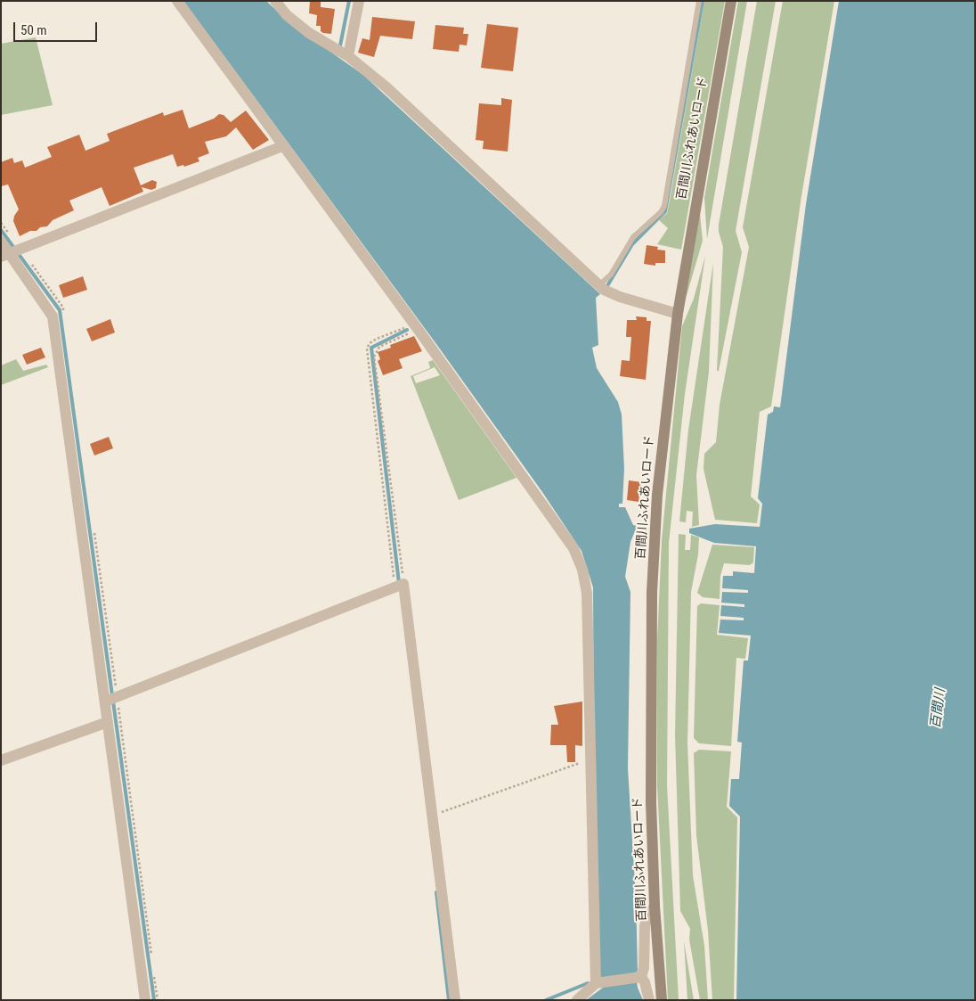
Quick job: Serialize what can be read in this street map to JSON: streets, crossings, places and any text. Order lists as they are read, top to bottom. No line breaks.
{"streets":{"street":["百間川ふれあいロード"]},"water":["百間川"],"scale_bar":"50 m"}
